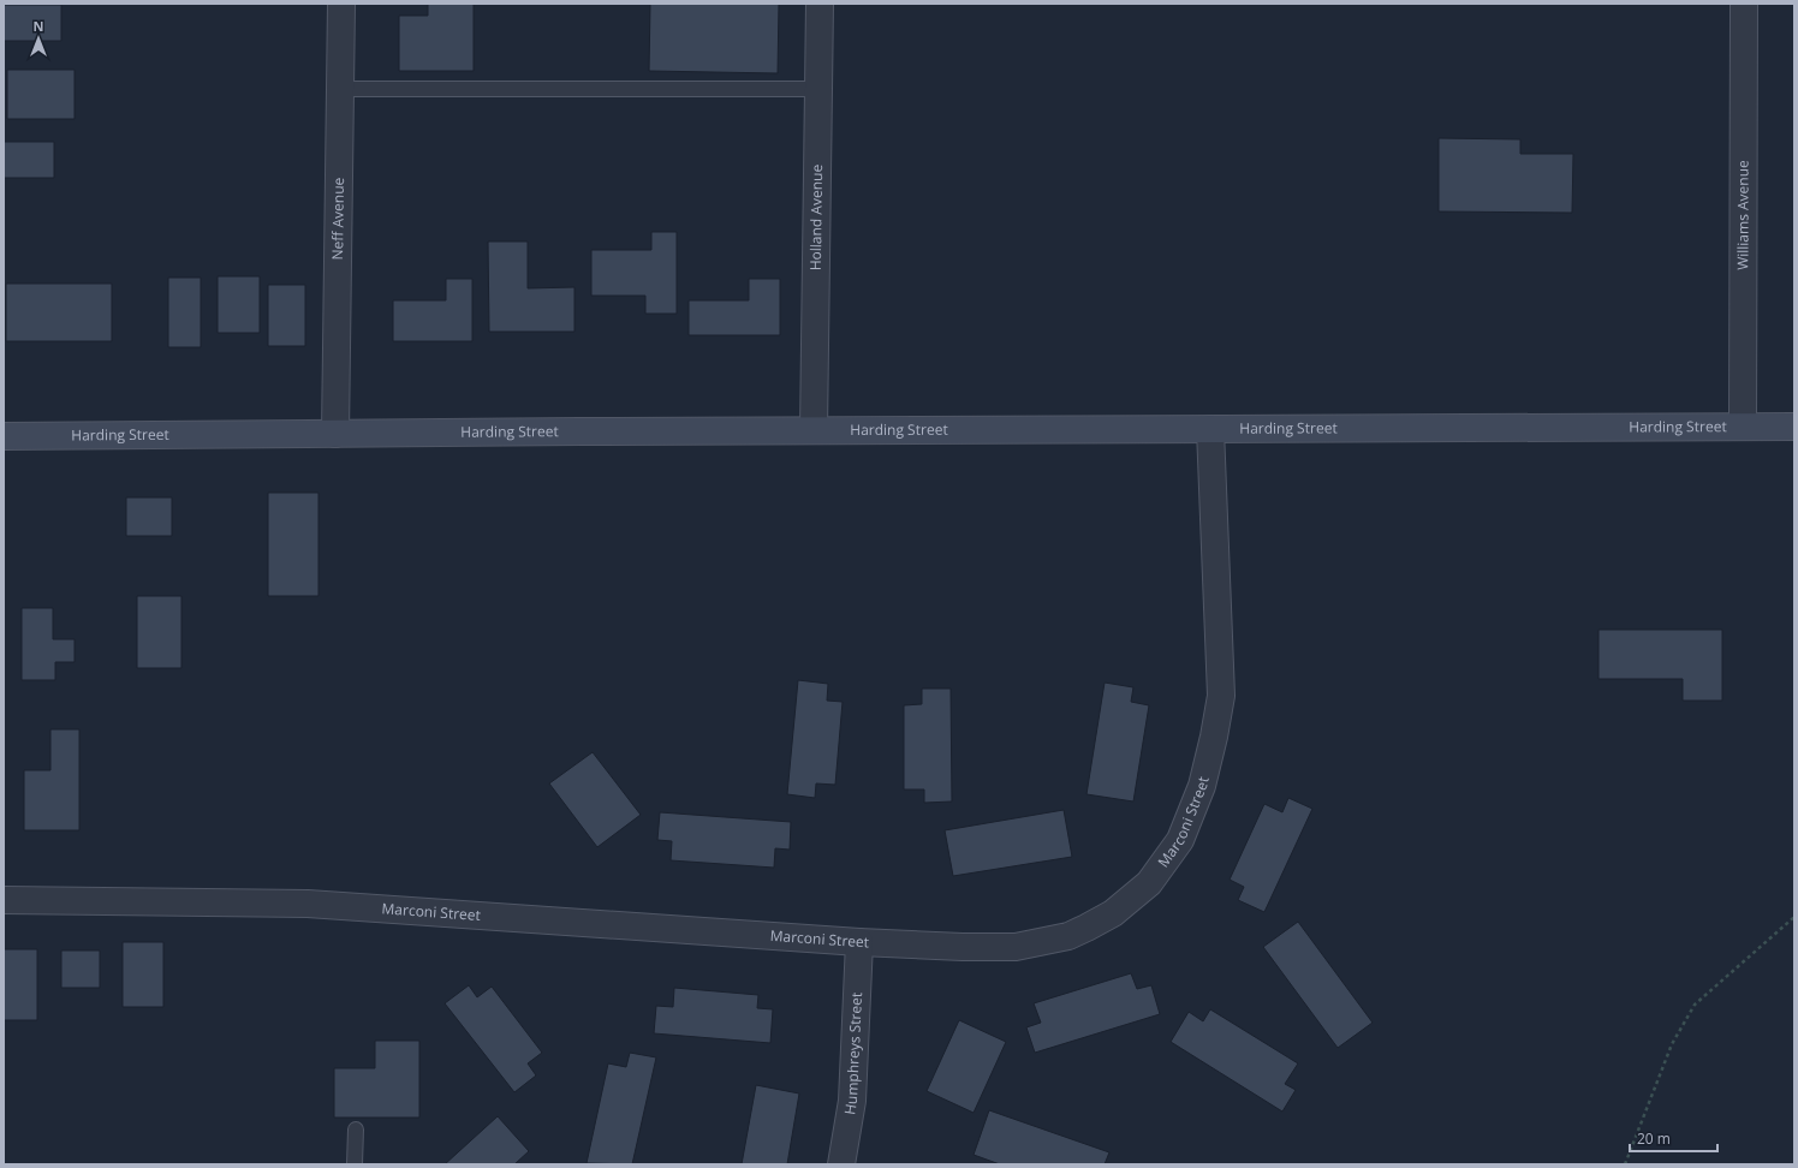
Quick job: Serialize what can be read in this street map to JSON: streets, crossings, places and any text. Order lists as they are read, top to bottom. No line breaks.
{"streets":{"street":["Williams Avenue","Holland Avenue","Neff Avenue","Harding Street","Marconi Street","Humphreys Street"]},"crossings":[["Williams Avenue","Harding Street"],["Holland Avenue","Harding Street"],["Neff Avenue","Harding Street"],["Harding Street","Marconi Street"],["Marconi Street","Humphreys Street"]],"scale_bar":"20 m","north":"top"}
